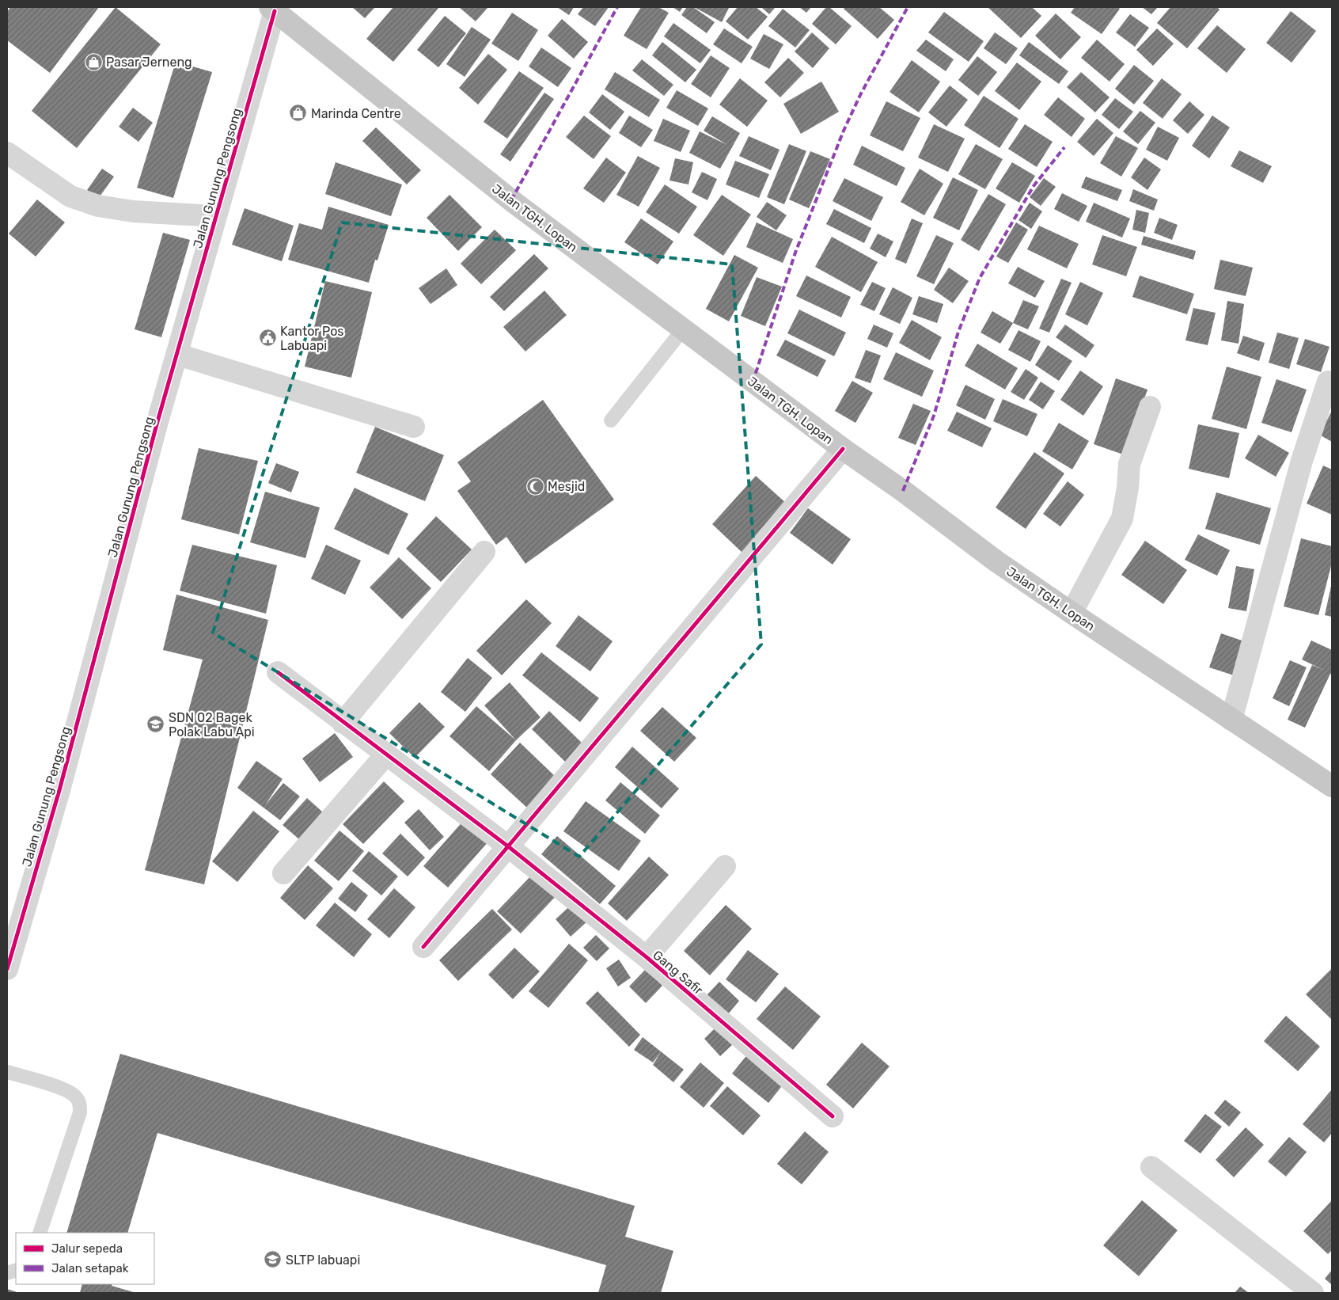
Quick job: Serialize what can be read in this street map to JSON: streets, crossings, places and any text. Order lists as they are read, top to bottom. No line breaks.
{"streets":{"highway":["Jalan TGH. Lopan"],"street":["Jalan Gunung Pengsong","Gang Safir"]},"crossings":[["Jalan Gunung Pengsong","Jalan TGH. Lopan"]],"places":{"shop":["Pasar Jerneng","Marinda Centre"],"public building":["Kantor Pos Labuapi"],"mosque":["Mesjid"],"school or university":["SDN 02 Bagek Polak Labu Api","SLTP labuapi"]},"legend":["Jalur sepeda","Jalan setapak"]}
